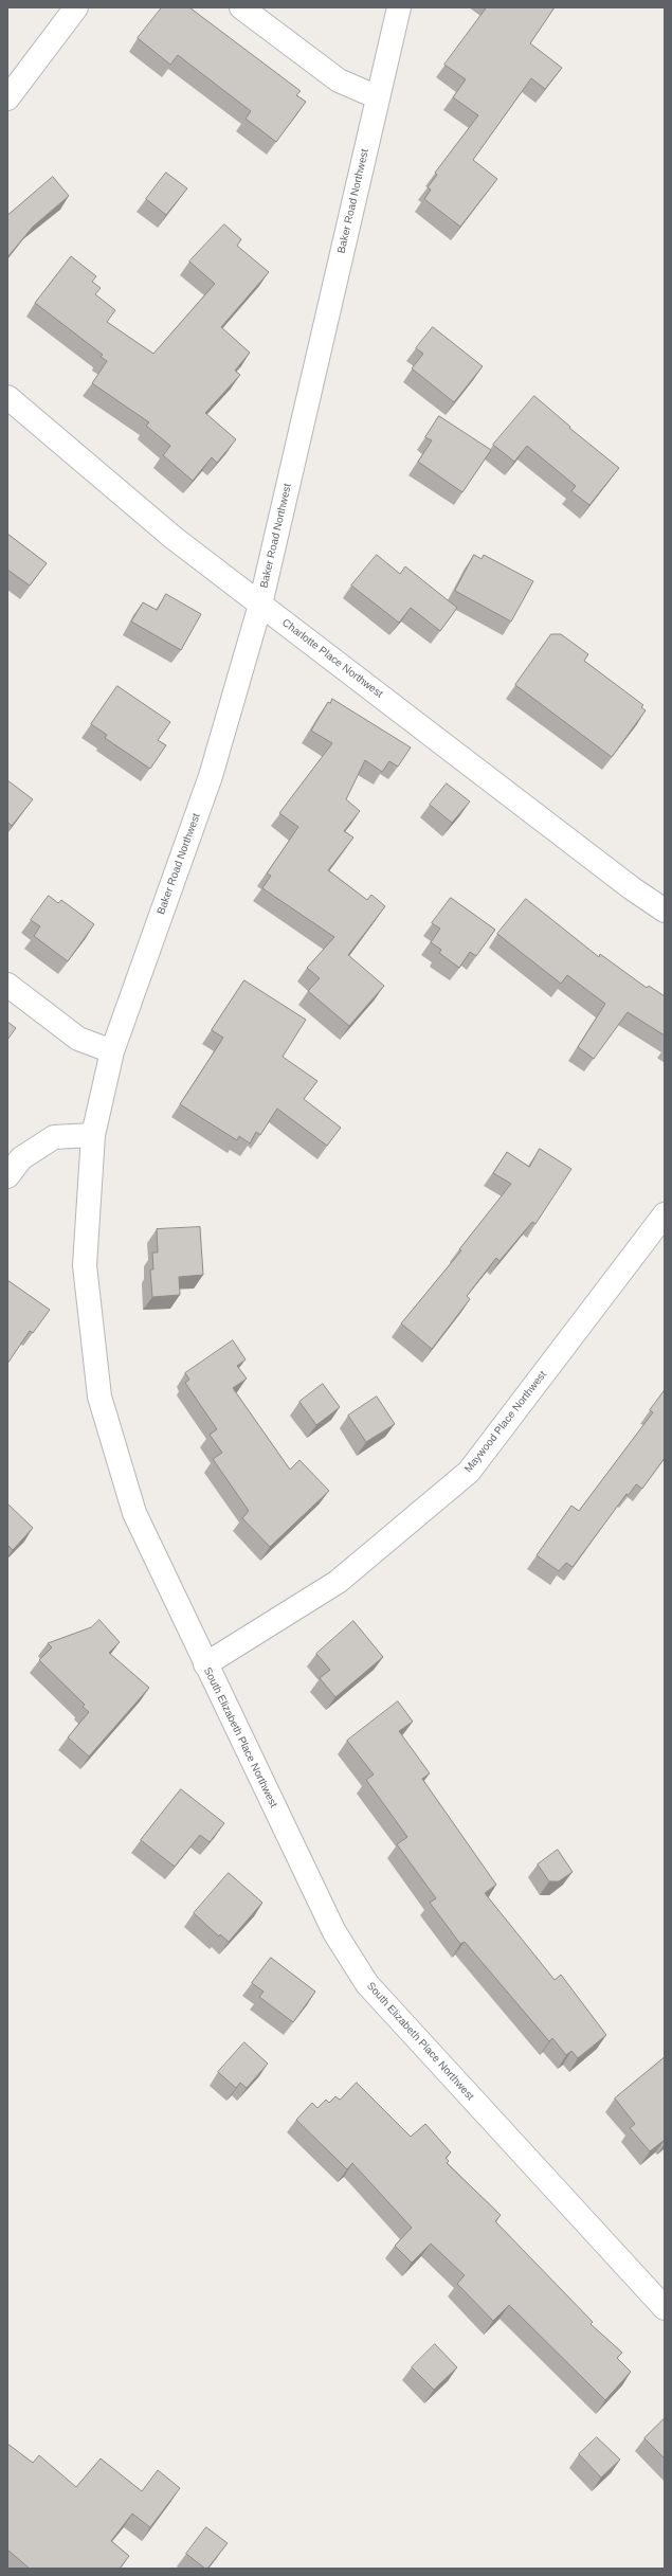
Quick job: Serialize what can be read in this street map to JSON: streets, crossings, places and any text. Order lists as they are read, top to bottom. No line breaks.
{"streets":{"street":["Baker Road Northwest","Charlotte Place Northwest","Maywood Place Northwest","South Elizabeth Place Northwest"]},"crossings":[["Baker Road Northwest","Charlotte Place Northwest"],["Baker Road Northwest","South Elizabeth Place Northwest"],["Maywood Place Northwest","South Elizabeth Place Northwest"]]}
